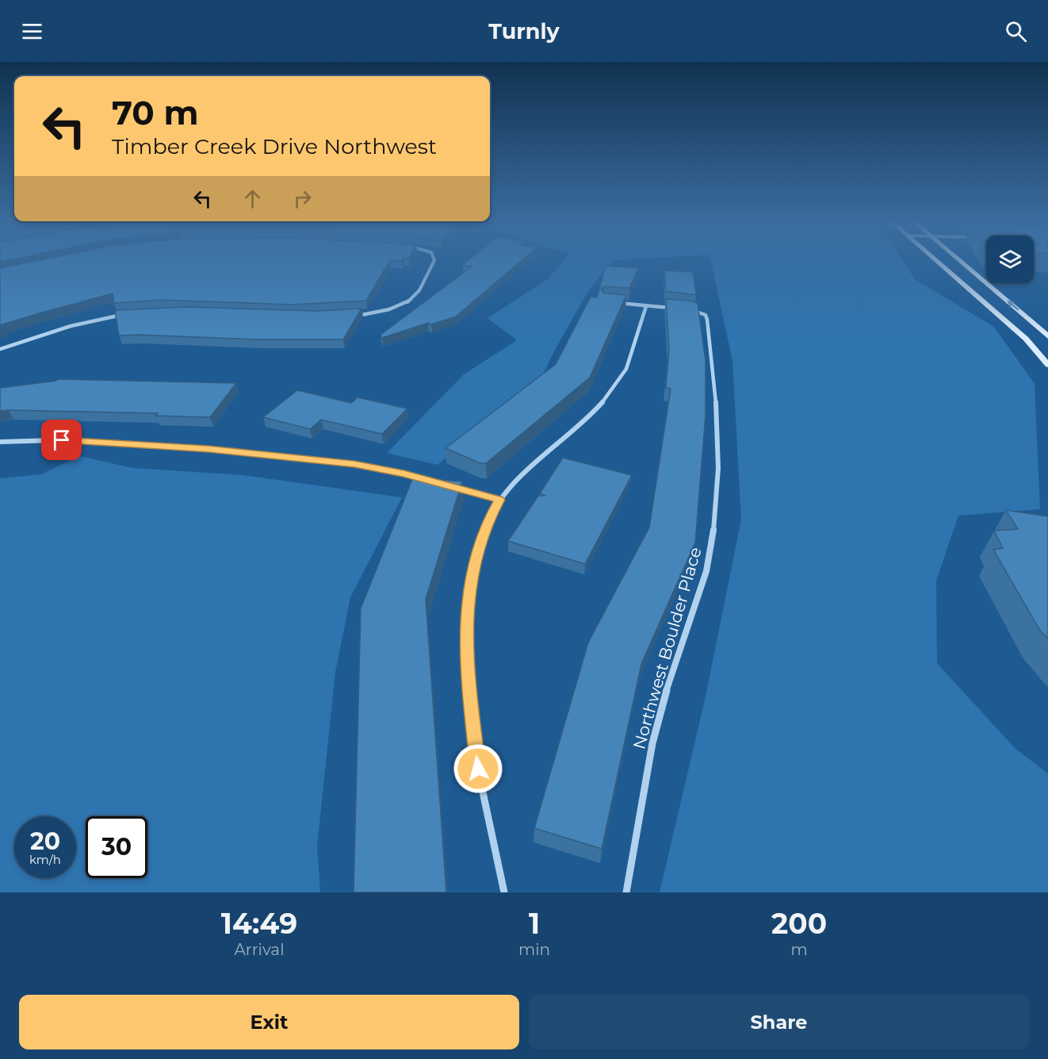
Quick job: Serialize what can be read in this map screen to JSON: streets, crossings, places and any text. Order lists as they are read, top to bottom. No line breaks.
{"streets":{"street":["Northwest Boulder Place"]},"page":{"header":"Turnly","turn":["70 m","Timber Creek Drive Northwest"],"speed":"20 km/h","limit":"30","eta":["14:49","Arrival","1","min","200","m"],"buttons":["Exit","Share"]}}
